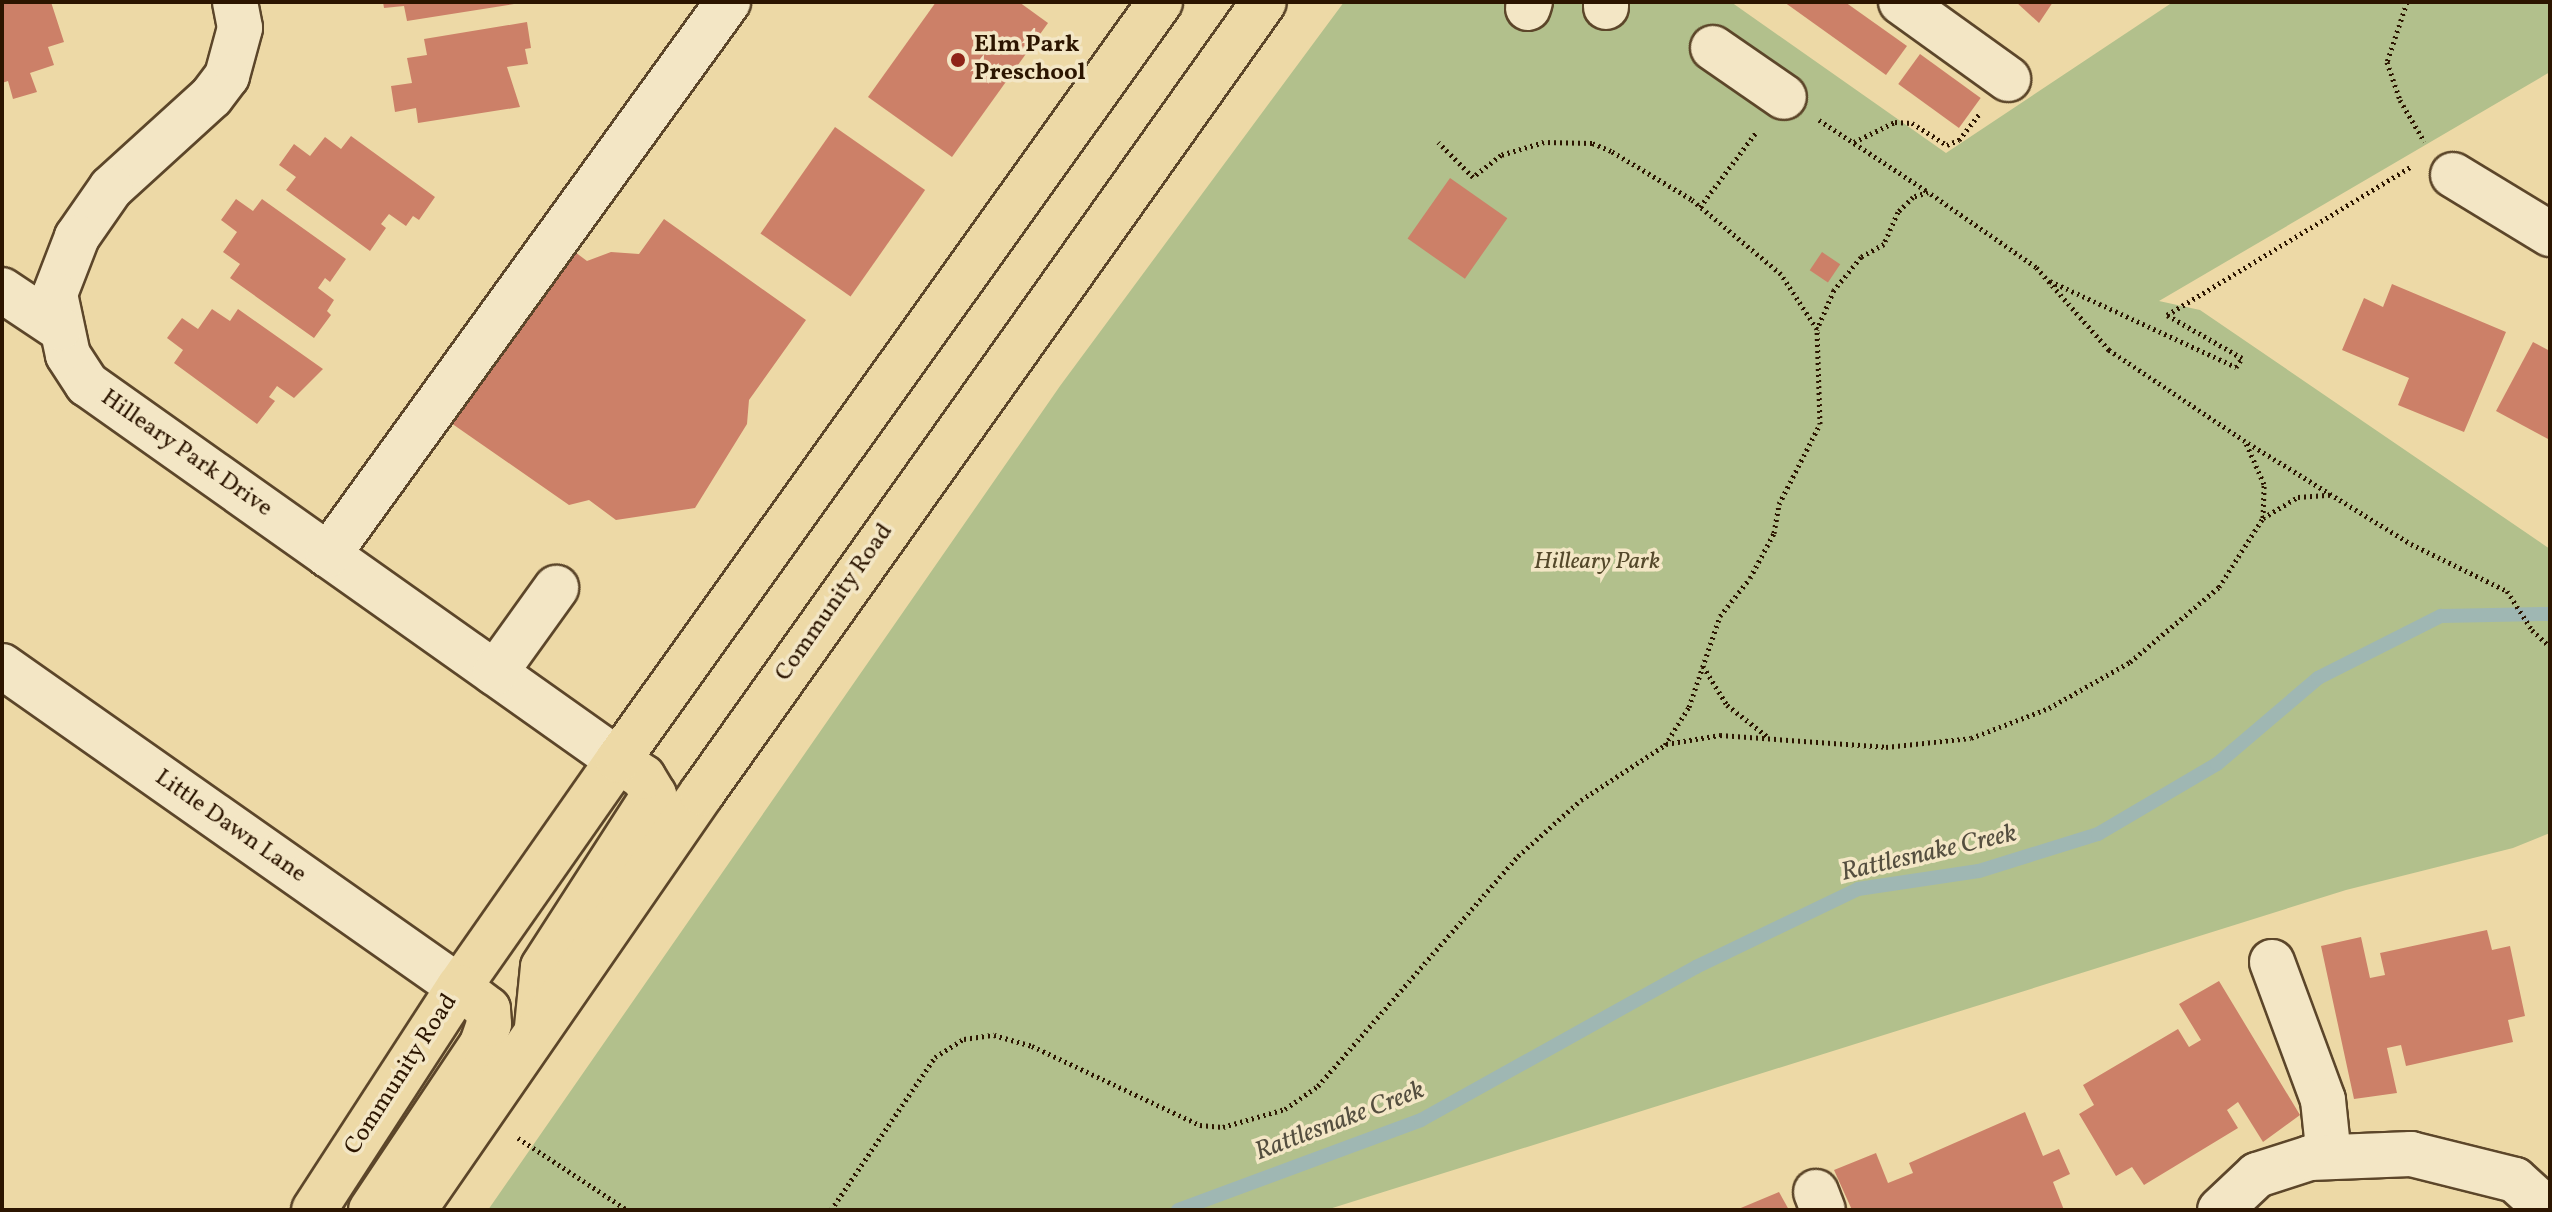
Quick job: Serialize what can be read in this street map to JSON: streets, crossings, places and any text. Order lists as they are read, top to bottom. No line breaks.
{"streets":{"main road":["Community Road"],"street":["Hilleary Park Drive","Little Dawn Lane"]},"crossings":[["Hilleary Park Drive","Community Road"],["Community Road","Little Dawn Lane"]],"water":["Rattlesnake Creek"],"parks":["Hilleary Park"],"places":["Elm Park Preschool"]}
